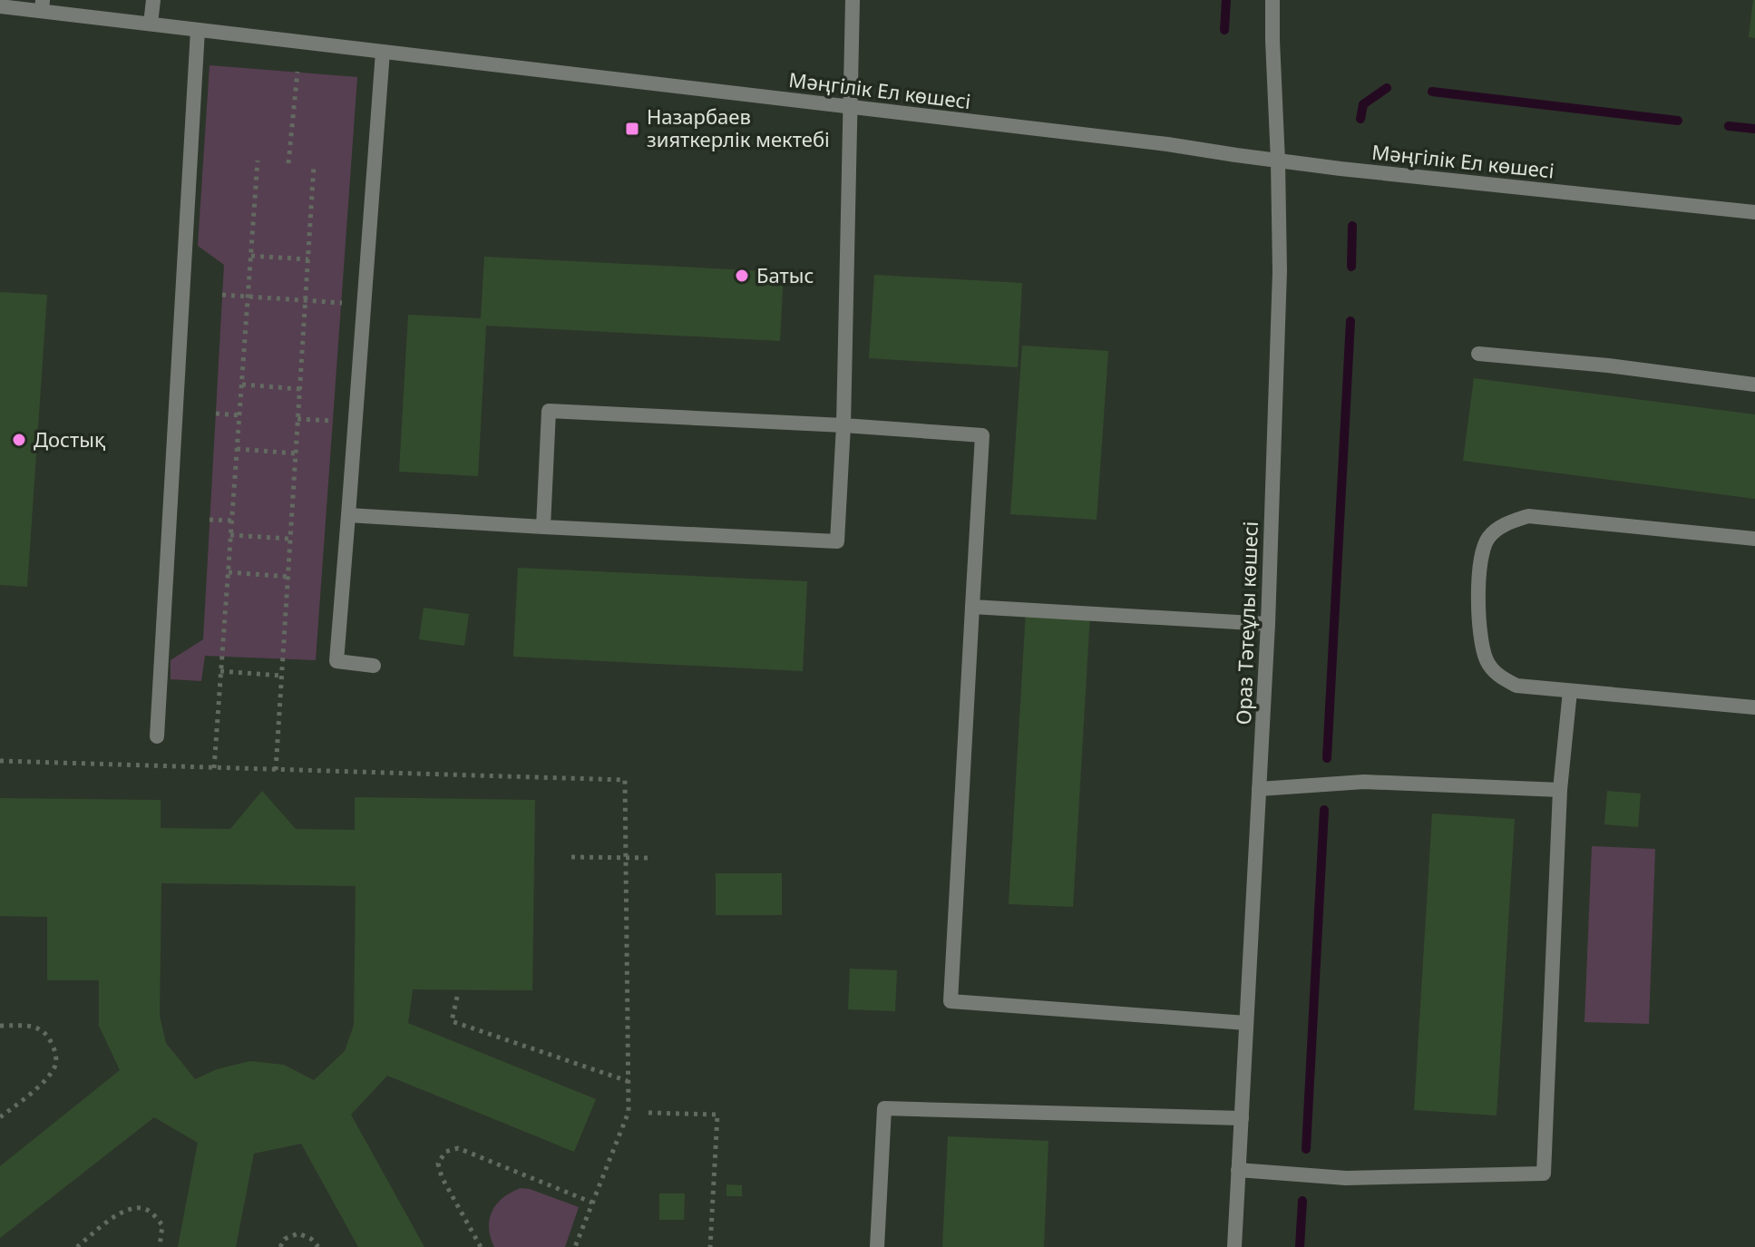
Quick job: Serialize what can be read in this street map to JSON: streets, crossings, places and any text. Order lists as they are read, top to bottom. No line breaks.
{"streets":{"street":["Мәңгілік Ел көшесі","Ораз Тәтеұлы көшесі"]},"crossings":[["Мәңгілік Ел көшесі","Ораз Тәтеұлы көшесі"]],"places":{"transit":["Назарбаев зияткерлік мектебі"],"other":["Батыс","Достық"]}}
